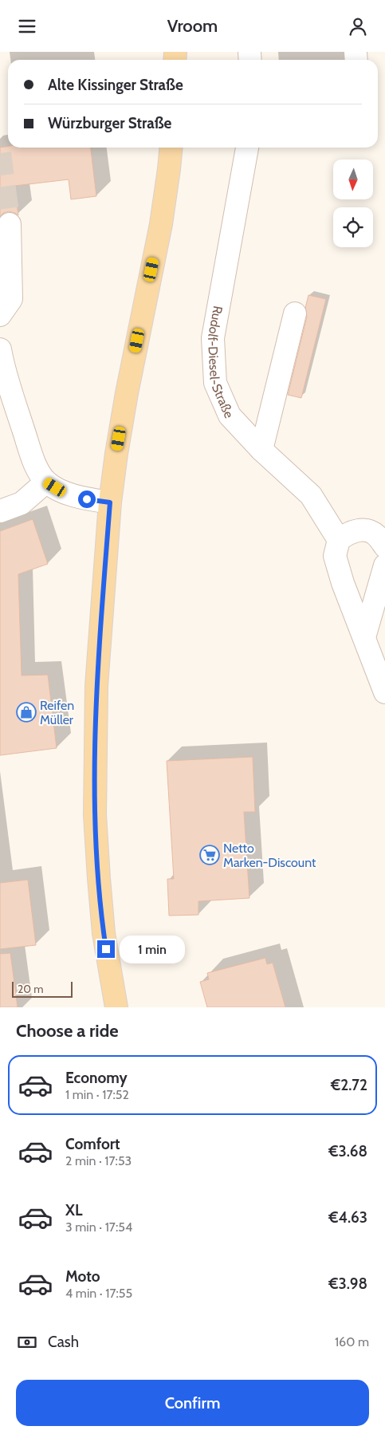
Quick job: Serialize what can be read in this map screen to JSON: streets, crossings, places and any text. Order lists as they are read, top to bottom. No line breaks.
{"streets":{"street":["Rudolf-Diesel-Straße"]},"places":{"shop":["Reifen Müller"],"supermarket":["Netto Marken-Discount"]},"scale_bar":"20 m","north":"bottom","page":{"header":"Vroom","banner":["Alte Kissinger Straße","Würzburger Straße"],"bubble":"1 min","scale":"20 m","heading":"Choose a ride","list":[{"name":"Economy","note":"1 min · 17:52","value":"€2.72"},{"name":"Comfort","note":"2 min · 17:53","value":"€3.68"},{"name":"XL","note":"3 min · 17:54","value":"€4.63"},{"name":"Moto","note":"4 min · 17:55","value":"€3.98"}],"pay":["Cash","160 m"],"buttons":"Confirm"}}
